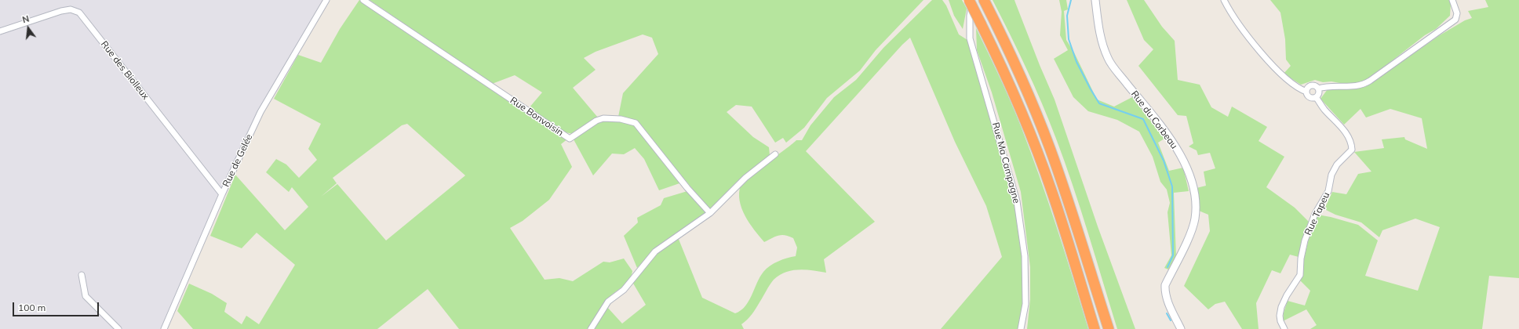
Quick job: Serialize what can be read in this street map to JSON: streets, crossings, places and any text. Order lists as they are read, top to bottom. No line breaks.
{"streets":{"street":["Rue des Biolleux","Rue Bonvoisin","Rue du Corbeau","Rue de Gelée","Rue Ma Campagne","Rue Tapeu"]},"crossings":[["Rue des Biolleux","Rue de Gelée"]],"scale_bar":"100 m","north":"top"}
